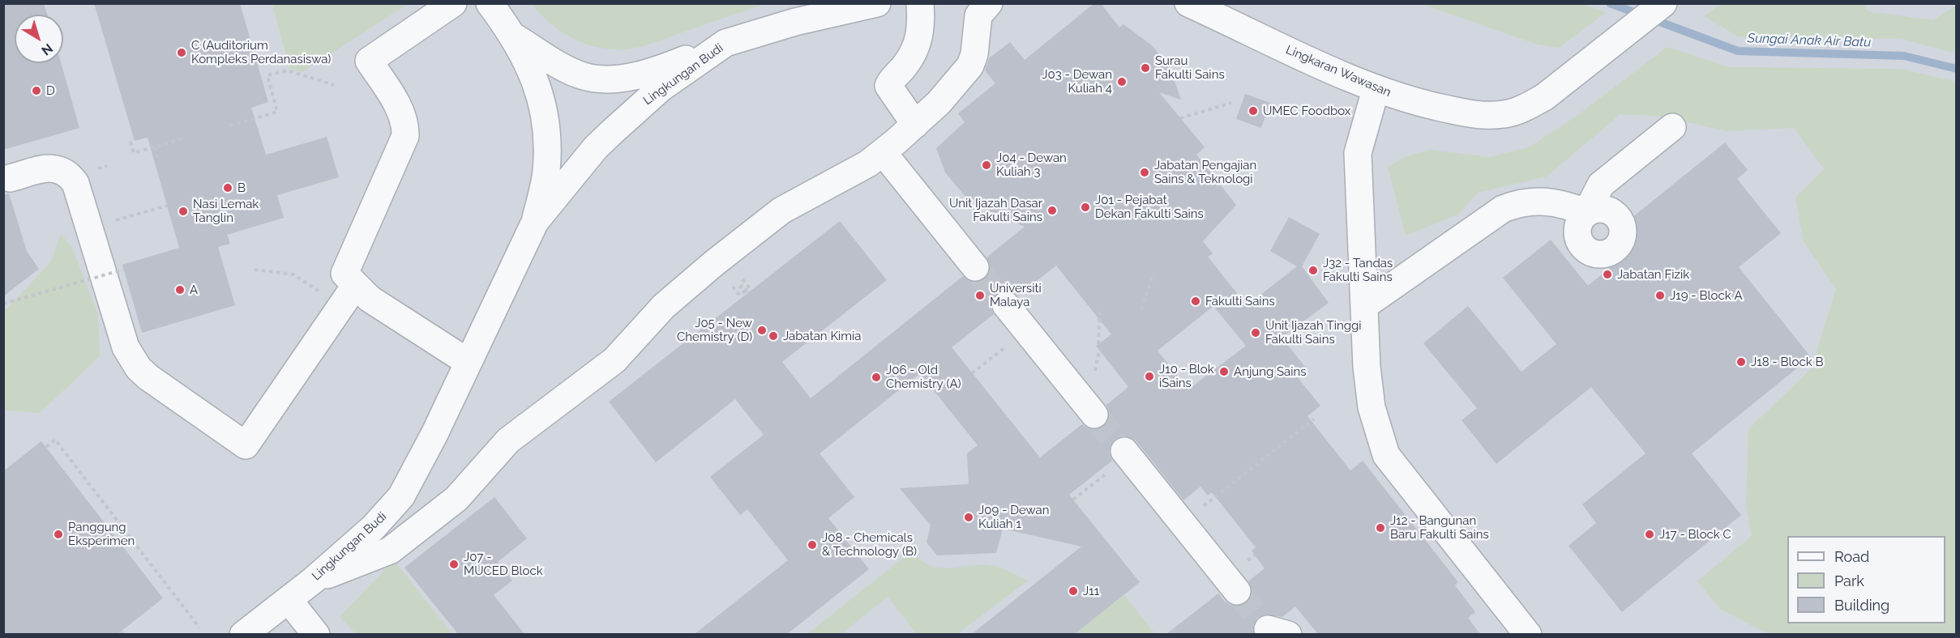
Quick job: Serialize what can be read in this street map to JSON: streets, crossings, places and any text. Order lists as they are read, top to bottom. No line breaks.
{"streets":{"street":["Lingkaran Wawasan","Lingkungan Budi"]},"water":["Sungai Anak Air Batu"],"places":["C (Auditorium Kompleks Perdanasiswa)","Surau Fakulti Sains","J03 - Dewan Kuliah 4","D","UMEC Foodbox","J04 - Dewan Kuliah 3","Jabatan Pengajian Sains & Teknologi","B","J01 - Pejabat Dekan Fakulti Sains","Unit Ijazah Dasar Fakulti Sains","Nasi Lemak Tanglin","J32 - Tandas Fakulti Sains","Jabatan Fizik","A","Universiti Malaya","J19 - Block A","Fakulti Sains","J05 - New Chemistry (D)","Unit Ijazah Tinggi Fakulti Sains","Jabatan Kimia","J18 - Block B","Anjung Sains","J10 - Blok iSains","J06 - Old Chemistry (A)","J09 - Dewan Kuliah 1","J12 - Bangunan Baru Fakulti Sains","Panggung Eksperimen","J17 - Block C","J08 - Chemicals & Technology (B)","J07 - MUCED Block","J11"],"legend":["Road","Park","Building"],"north":"bottom right"}
